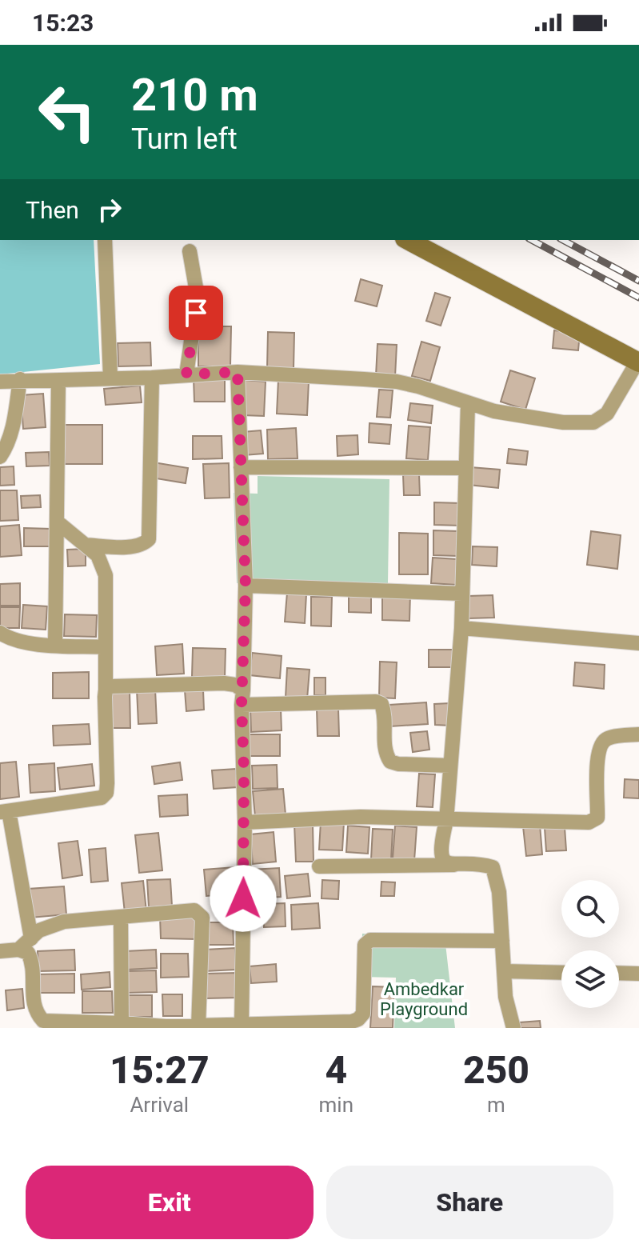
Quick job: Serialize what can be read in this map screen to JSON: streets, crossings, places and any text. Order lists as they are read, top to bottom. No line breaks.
{"parks":["Ambedkar Playground"],"page":{"status":"15:23","turn":["210 m","Turn left"],"then":"Then","eta":["15:27","Arrival","4","min","250","m"],"buttons":["Exit","Share"]}}
